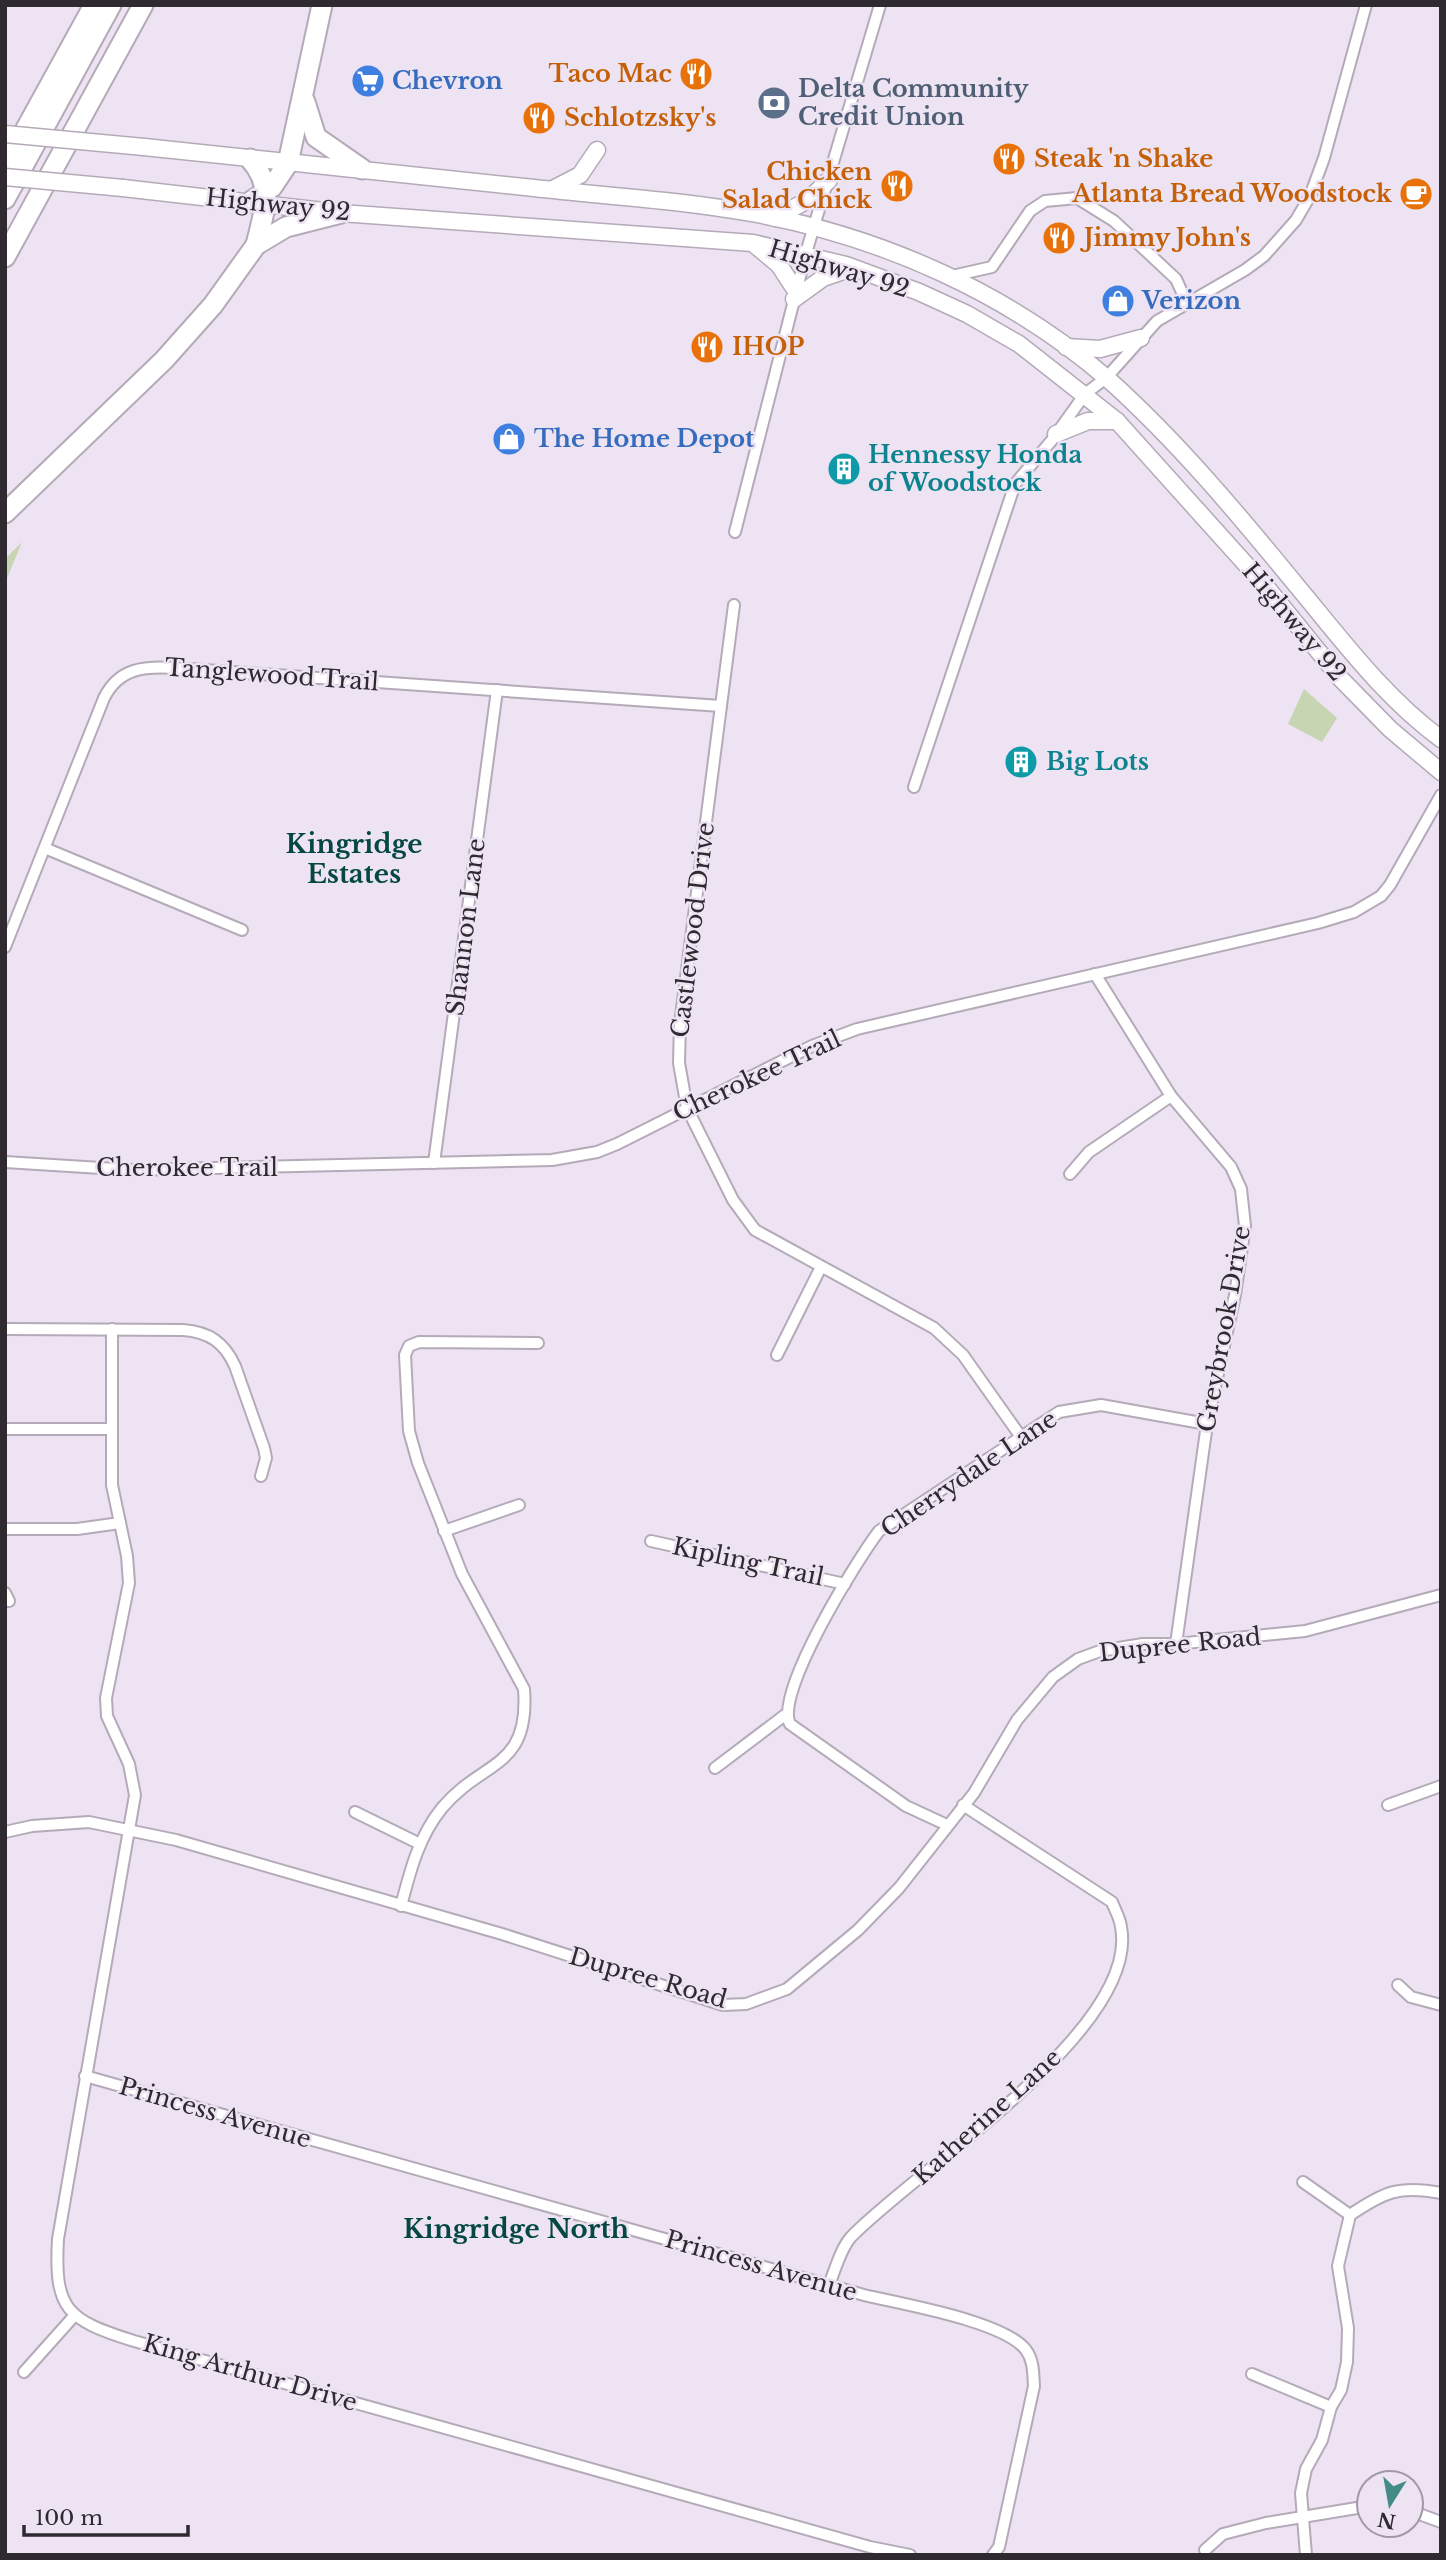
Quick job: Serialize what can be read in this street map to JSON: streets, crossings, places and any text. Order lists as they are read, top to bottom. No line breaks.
{"streets":{"main road":["Highway 92"],"street":["Tanglewood Trail","Shannon Lane","Castlewood Drive","Cherokee Trail","Greybrook Drive","Cherrydale Lane","Kipling Trail","Dupree Road","Princess Avenue","Katherine Lane","King Arthur Drive"]},"crossings":[["Tanglewood Trail","Shannon Lane"],["Tanglewood Trail","Castlewood Drive"],["Shannon Lane","Cherokee Trail"],["Castlewood Drive","Cherokee Trail"],["Castlewood Drive","Cherrydale Lane"],["Cherokee Trail","Greybrook Drive"],["Greybrook Drive","Cherrydale Lane"],["Greybrook Drive","Dupree Road"],["Cherrydale Lane","Kipling Trail"],["Dupree Road","Katherine Lane"],["Princess Avenue","Katherine Lane"]],"districts":["Kingridge Estates","Kingridge North"],"places":{"restaurant":["Taco Mac","Schlotzsky's","Steak 'n Shake","Chicken Salad Chick","Jimmy John's","IHOP"],"supermarket":["Chevron"],"bank":["Delta Community Credit Union"],"cafe":["Atlanta Bread Woodstock"],"shop":["Verizon","The Home Depot"],"building":["Hennessy Honda of Woodstock","Big Lots"]},"scale_bar":"100 m","north":"bottom"}
